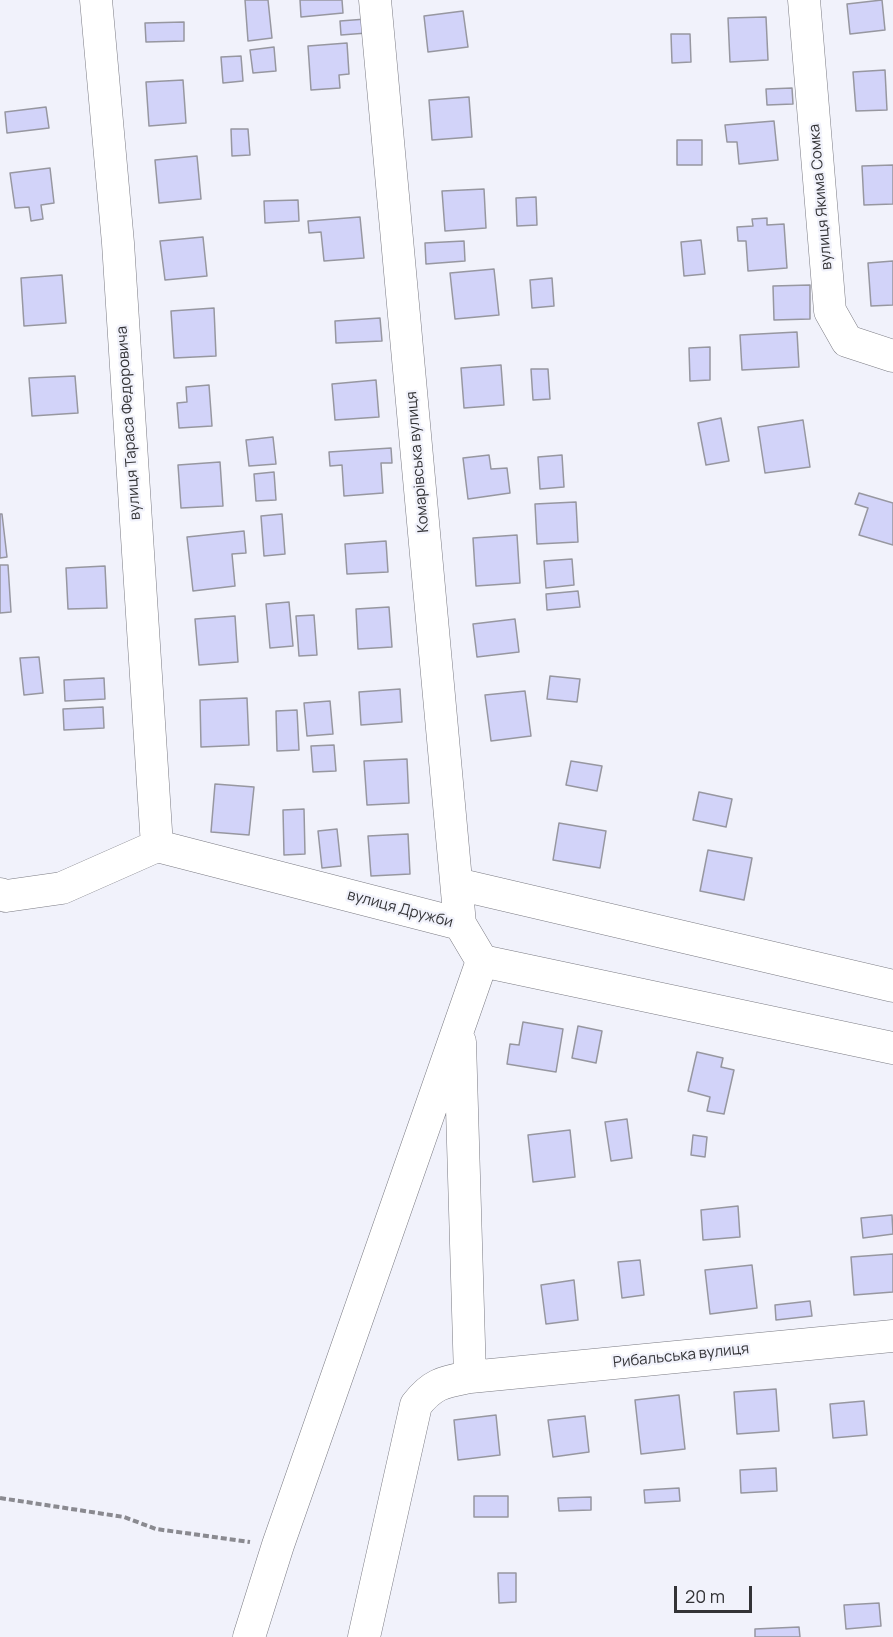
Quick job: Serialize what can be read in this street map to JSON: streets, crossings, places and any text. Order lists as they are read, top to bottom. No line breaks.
{"streets":{"street":["вулиця Якима Сомка","вулиця Тараса Федоровича","Комарівська вулиця","вулиця Дружби","Рибальська вулиця"]},"crossings":[["вулиця Тараса Федоровича","вулиця Дружби"],["Комарівська вулиця","вулиця Дружби"]],"scale_bar":"20 m"}
